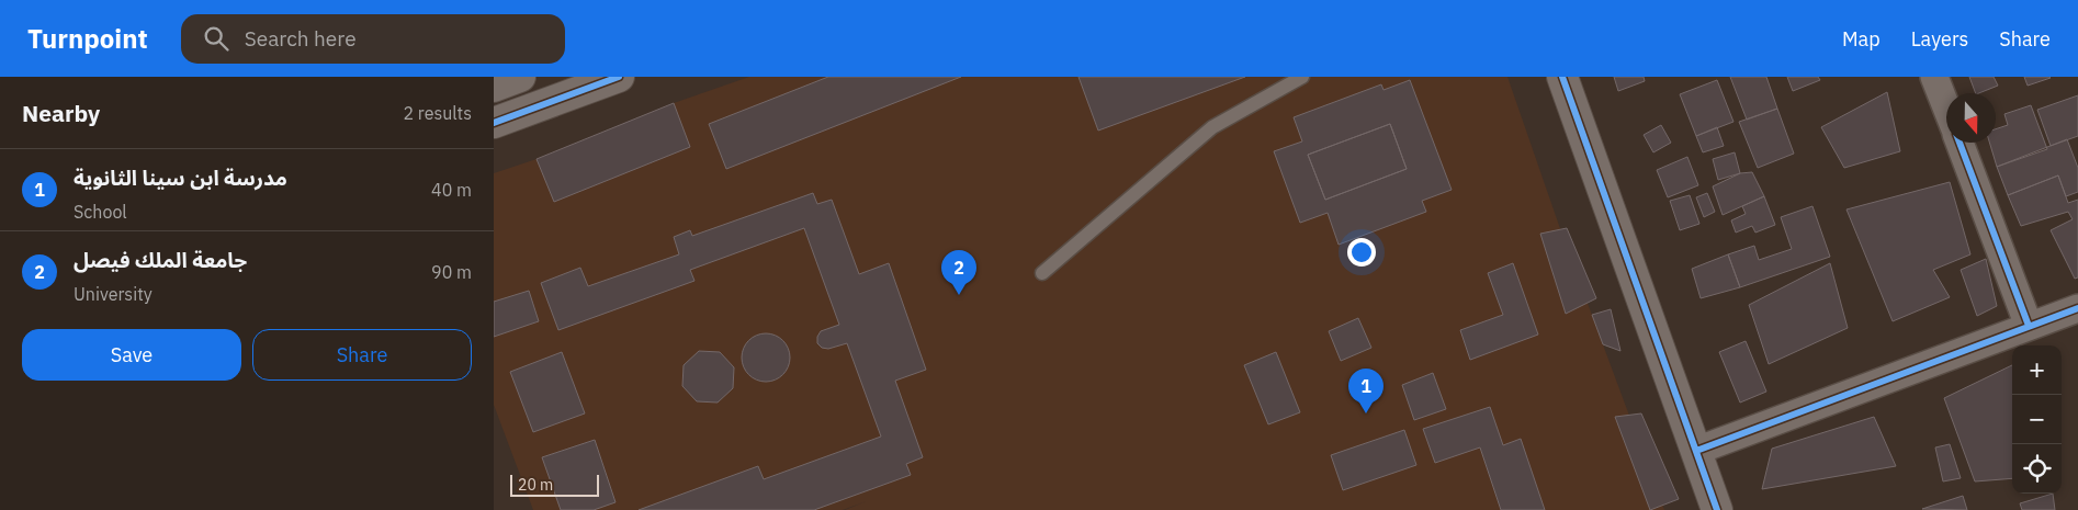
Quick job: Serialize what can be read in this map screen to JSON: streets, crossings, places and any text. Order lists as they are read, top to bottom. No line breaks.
{"scale_bar":"20 m","north":"bottom","page":{"header":"Turnpoint","search":"Search here","nav":["Map","Layers","Share"],"heading":["Nearby","2 results"],"list":[{"mark":"1","name":"مدرسة ابن سينا الثانوية","note":"School","value":"40 m"},{"mark":"2","name":"جامعة الملك فيصل","note":"University","value":"90 m"}],"pins":["2","1"],"buttons":["Save","Share"],"map_buttons":["+","−"],"scale":"20 m"}}
